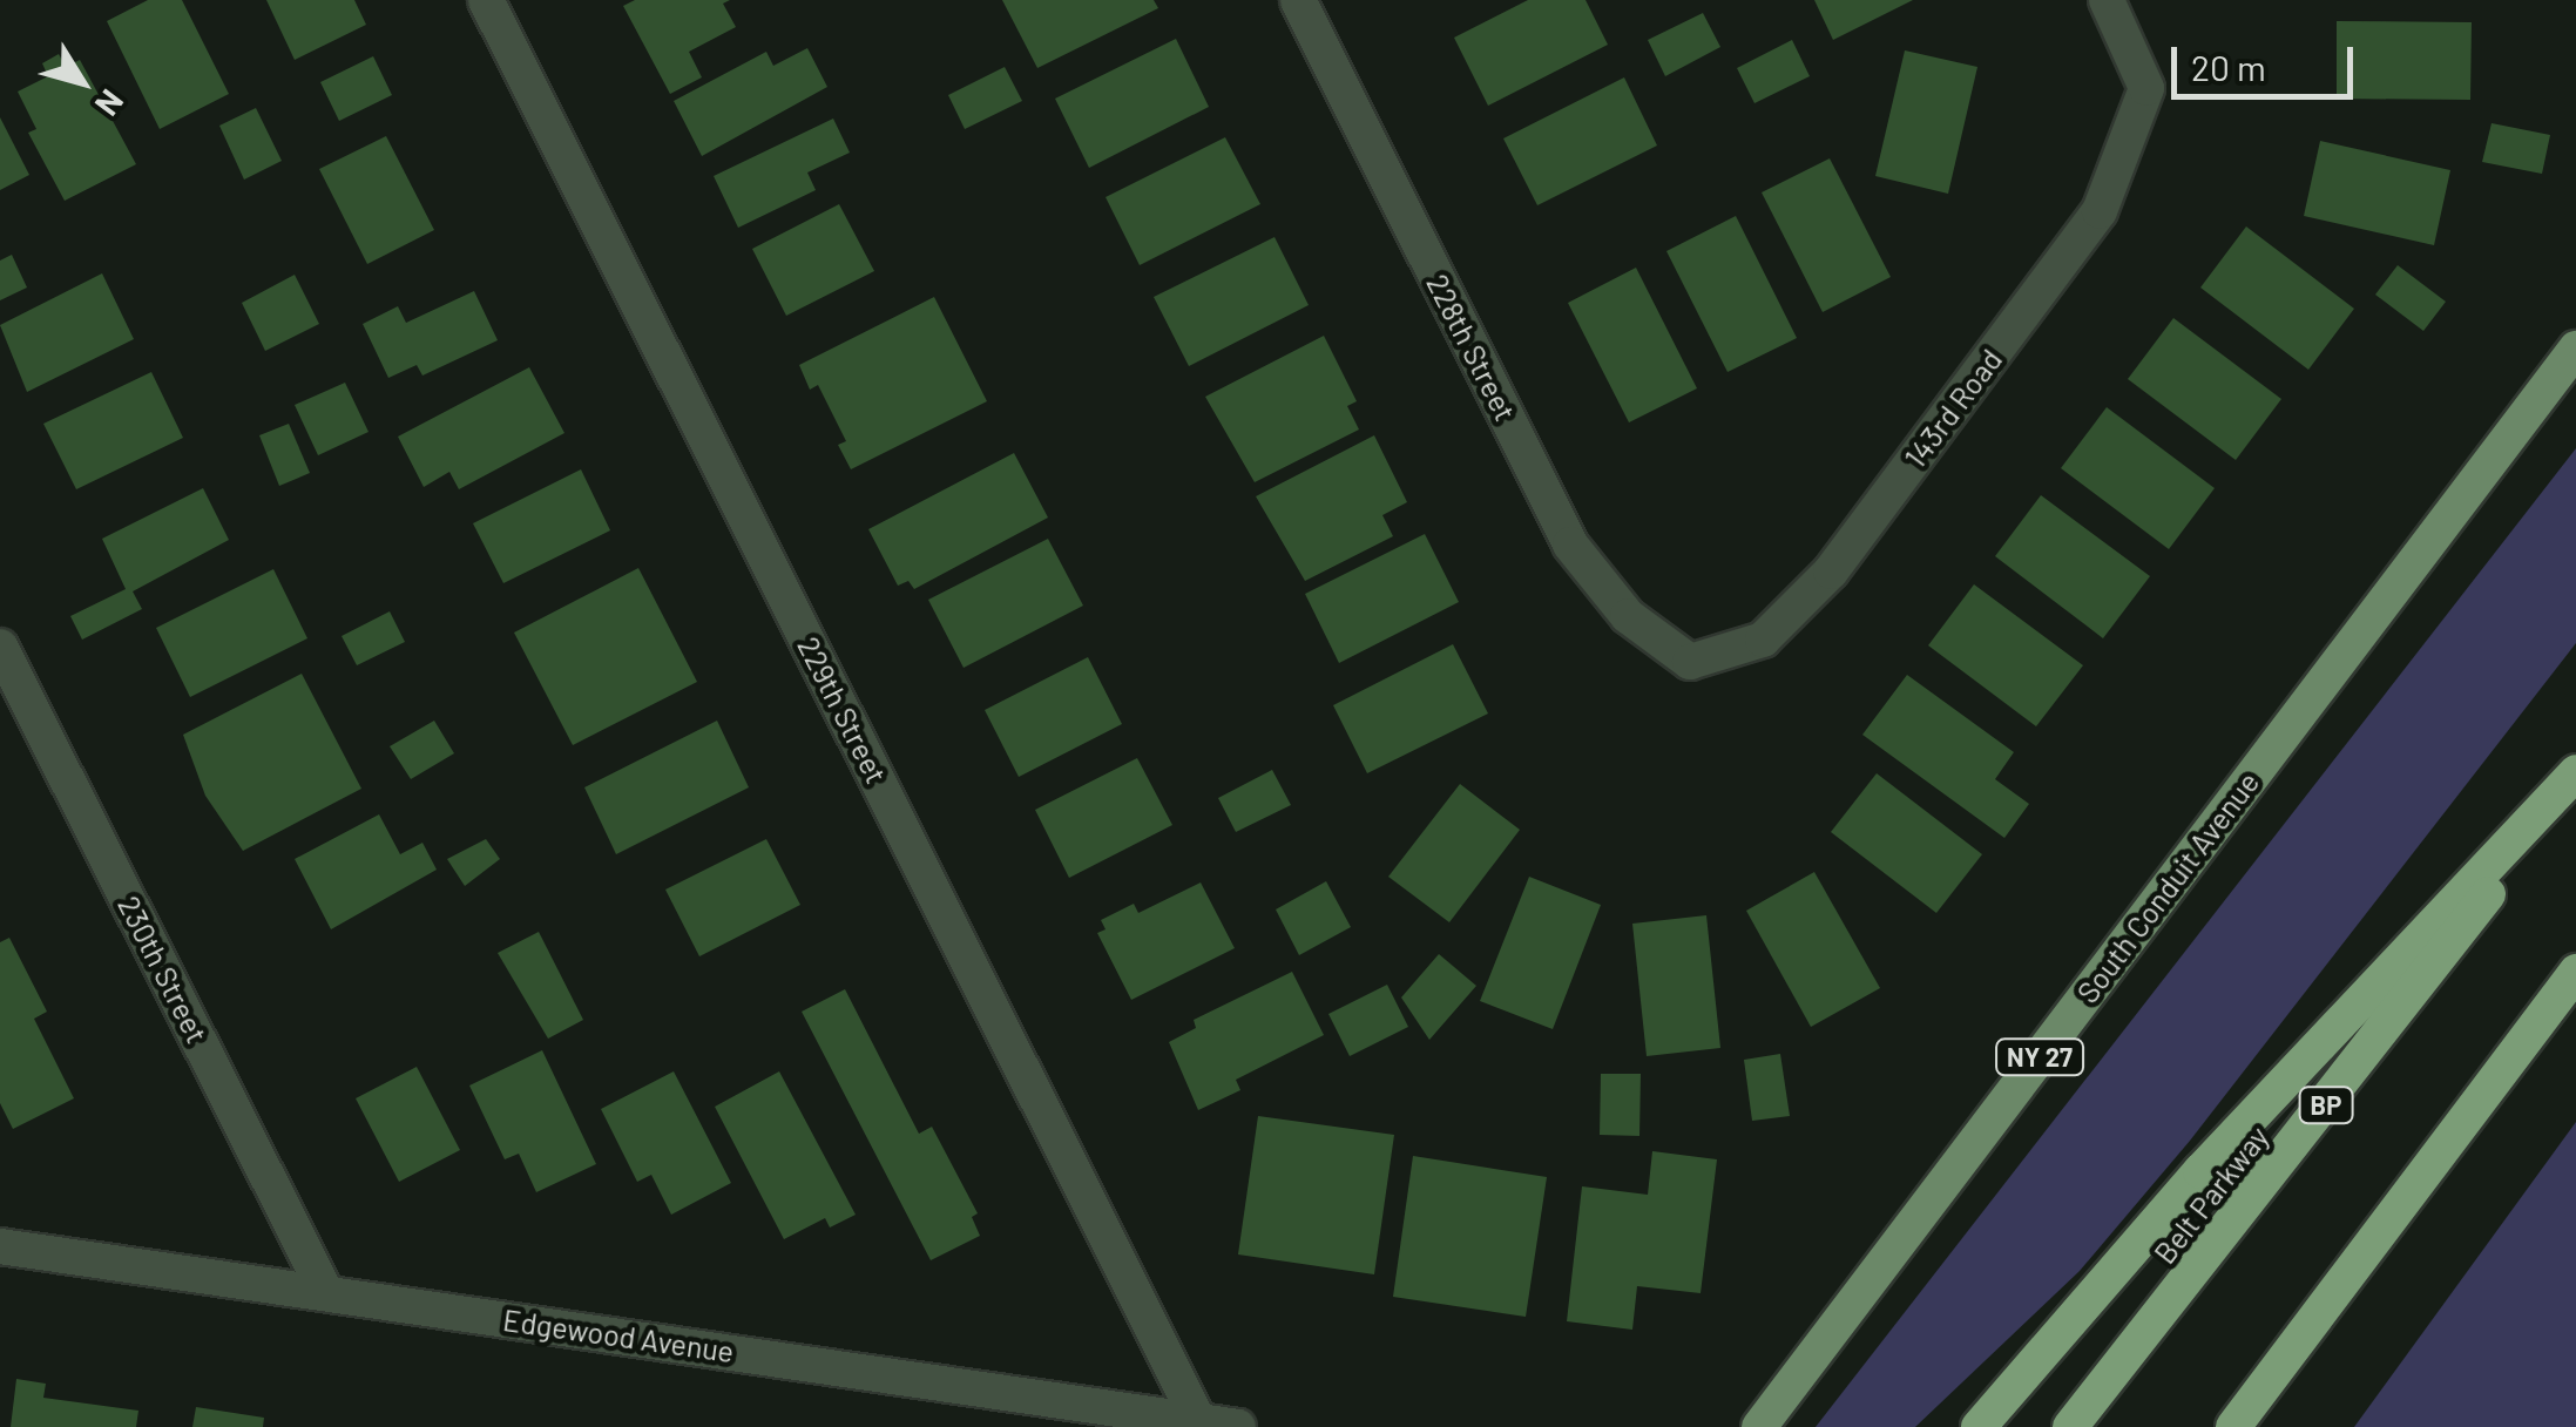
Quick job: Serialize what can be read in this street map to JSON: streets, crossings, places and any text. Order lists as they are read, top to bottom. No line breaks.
{"streets":{"highway":["BP","Belt Parkway"],"main road":["South Conduit Avenue","NY 27"],"street":["228th Street","143rd Road","229th Street","230th Street","Edgewood Avenue"]},"crossings":[["228th Street","143rd Road"],["229th Street","Edgewood Avenue"],["230th Street","Edgewood Avenue"]],"scale_bar":"20 m","north":"bottom right"}
